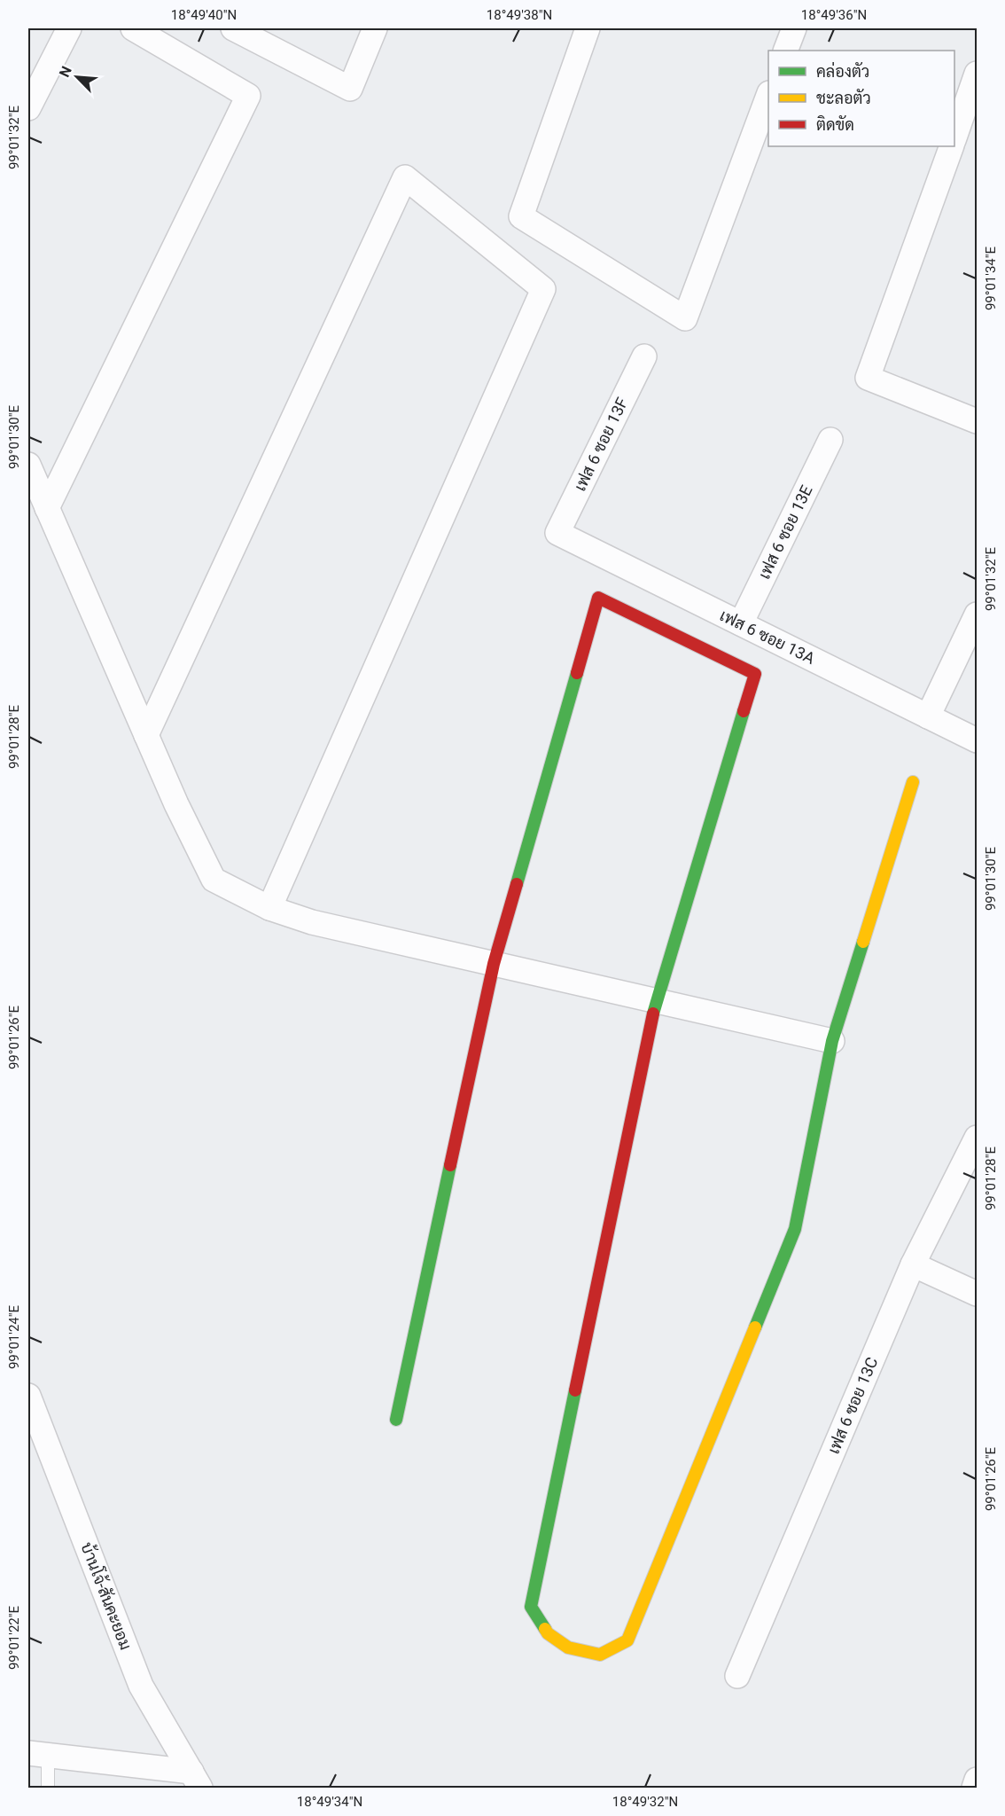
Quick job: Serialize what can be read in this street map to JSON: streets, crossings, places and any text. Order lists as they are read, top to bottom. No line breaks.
{"streets":{"street":["เฟส 6 ซอย 13F","เฟส 6 ซอย 13E","เฟส 6 ซอย 13A","เฟส 6 ซอย 13C","บ้านโจ้-สันคะยอม"]},"crossings":[["เฟส 6 ซอย 13F","เฟส 6 ซอย 13A"],["เฟส 6 ซอย 13E","เฟส 6 ซอย 13A"]],"legend":["คล่องตัว","ชะลอตัว","ติดขัด"],"north":"top left","coordinates":["18°49'40\"N","18°49'38\"N","18°49'36\"N","99°01'32\"E","99°01'34\"E","99°01'30\"E","99°01'28\"E","99°01'26\"E","99°01'24\"E","99°01'22\"E","18°49'34\"N","18°49'32\"N"]}
